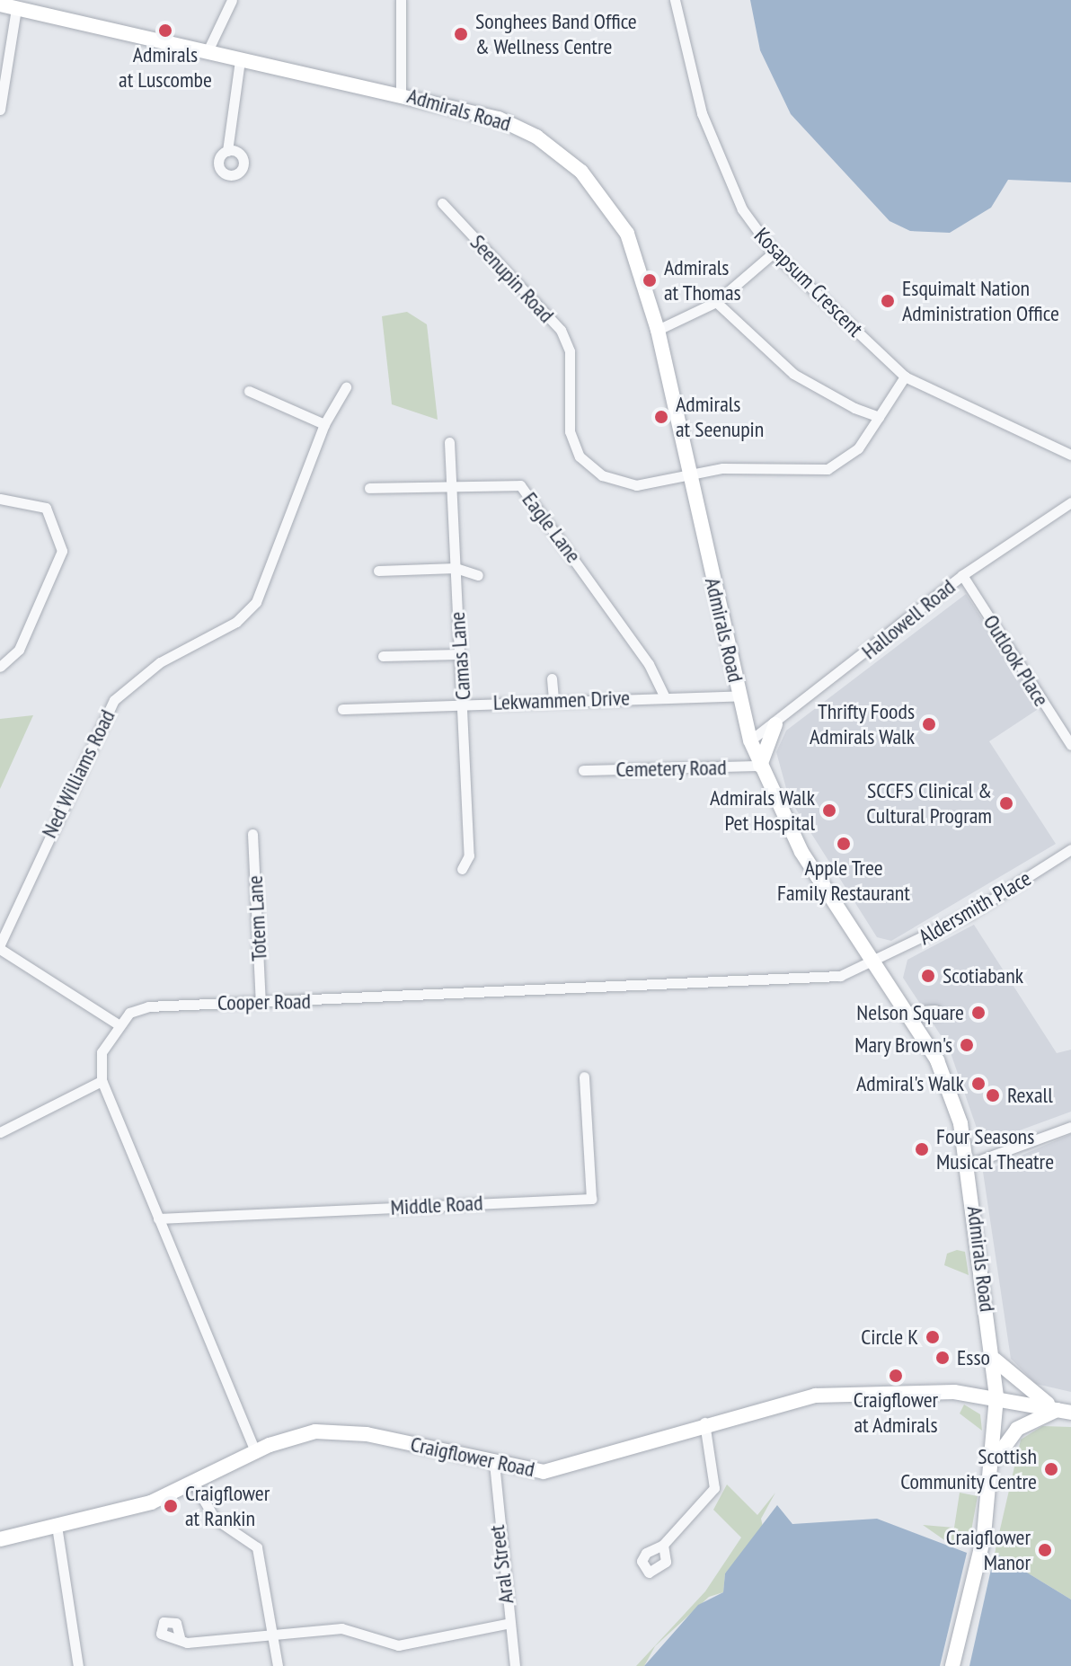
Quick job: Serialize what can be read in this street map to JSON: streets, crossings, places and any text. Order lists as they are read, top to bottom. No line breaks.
{"streets":{"main road":["Admirals Road","Craigflower Road"],"street":["Seenupin Road","Kosapsum Crescent","Eagle Lane","Hallowell Road","Camas Lane","Outlook Place","Lekwammen Drive","Cemetery Road","Ned Williams Road","Aldersmith Place","Totem Lane","Cooper Road","Middle Road","Aral Street"]},"crossings":[["Admirals Road","Seenupin Road"],["Admirals Road","Hallowell Road"],["Admirals Road","Lekwammen Drive"],["Admirals Road","Cemetery Road"],["Admirals Road","Aldersmith Place"],["Admirals Road","Cooper Road"],["Admirals Road","Craigflower Road"],["Seenupin Road","Kosapsum Crescent"],["Eagle Lane","Camas Lane"],["Eagle Lane","Lekwammen Drive"],["Hallowell Road","Outlook Place"],["Camas Lane","Lekwammen Drive"],["Aldersmith Place","Cooper Road"],["Totem Lane","Cooper Road"],["Craigflower Road","Aral Street"]],"places":["Admirals at Luscombe","Songhees Band Office & Wellness Centre","Admirals at Thomas","Esquimalt Nation Administration Office","Admirals at Seenupin","Thrifty Foods Admirals Walk","SCCFS Clinical & Cultural Program","Admirals Walk Pet Hospital","Apple Tree Family Restaurant","Scotiabank","Nelson Square","Mary Brown's","Admiral's Walk","Rexall","Four Seasons Musical Theatre","Circle K","Esso","Craigflower at Admirals","Scottish Community Centre","Craigflower at Rankin","Craigflower Manor"]}
